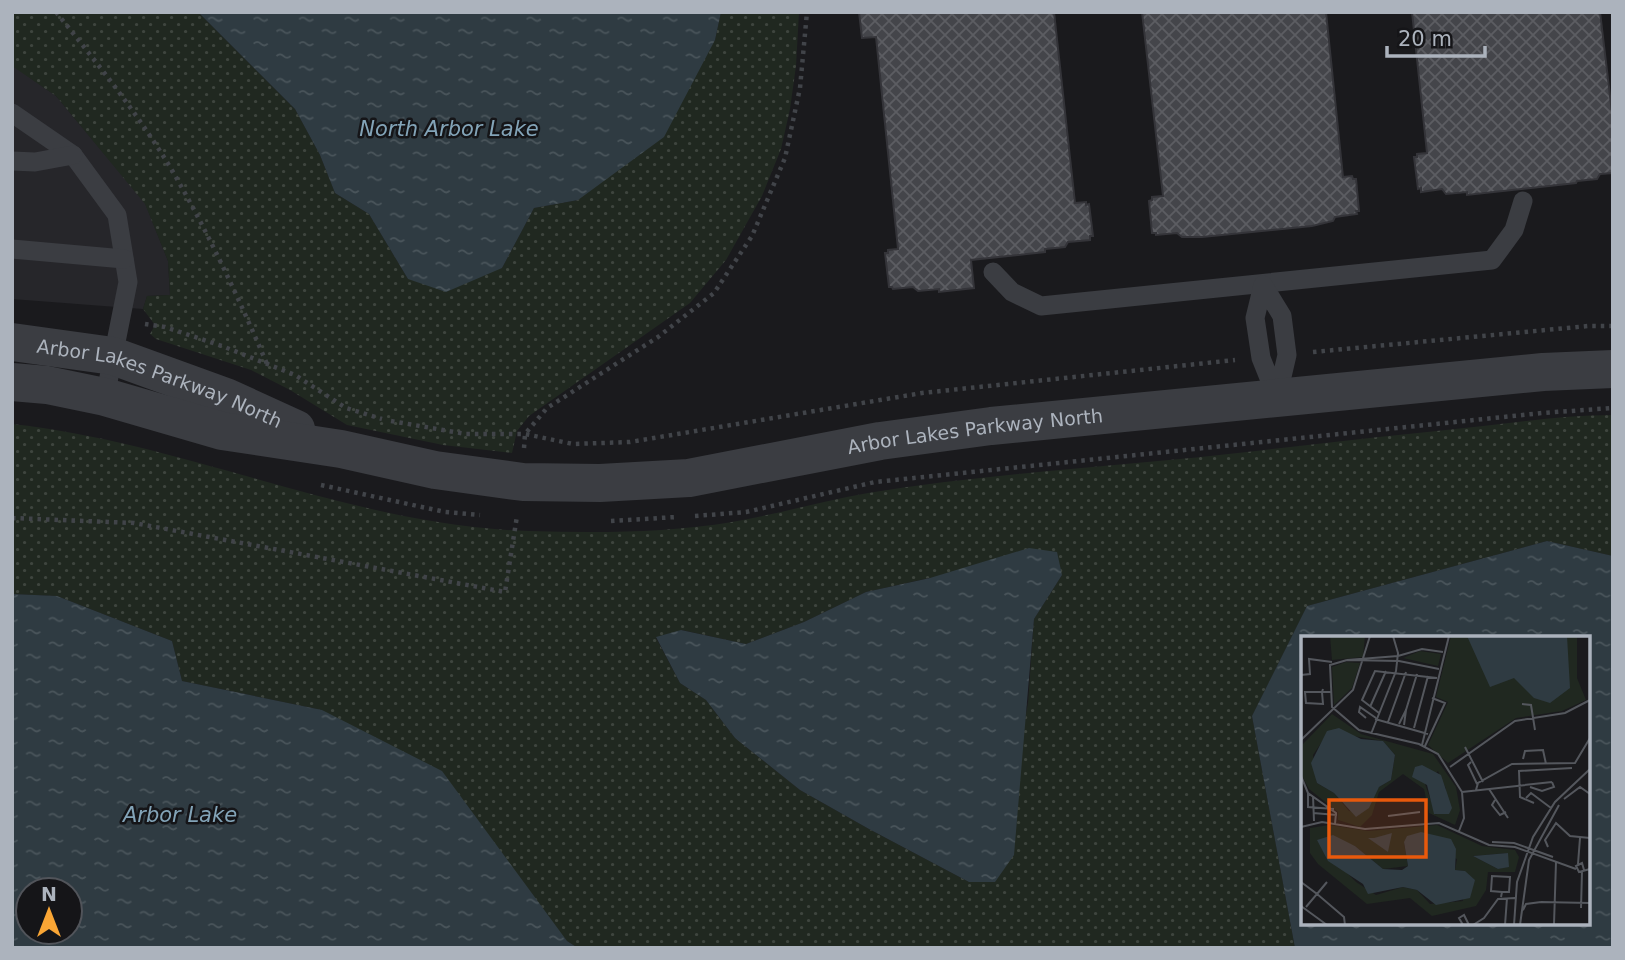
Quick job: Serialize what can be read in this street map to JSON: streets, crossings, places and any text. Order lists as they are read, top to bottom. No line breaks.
{"streets":{"street":["Arbor Lakes Parkway North"]},"water":["North Arbor Lake","Arbor Lake"],"scale_bar":"20 m","north":"top"}
